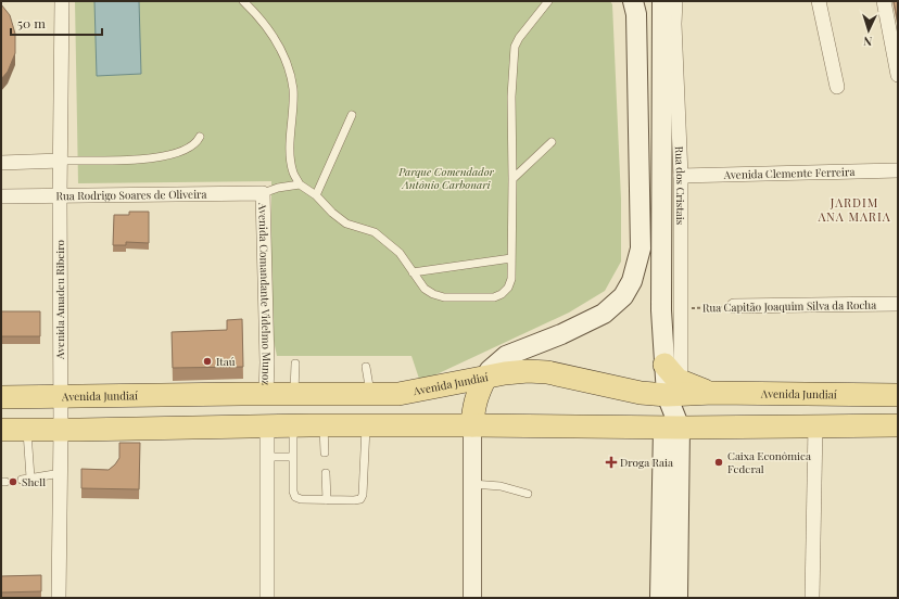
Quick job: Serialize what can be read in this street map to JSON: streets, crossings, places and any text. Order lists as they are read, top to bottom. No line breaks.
{"streets":{"main road":["Avenida Jundiaí"],"street":["Avenida Clemente Ferreira","Rua dos Cristais","Rua Rodrigo Soares de Oliveira","Avenida Comandante Videlmo Munoz","Avenida Amadeu Ribeiro","Rua Capitão Joaquim Silva da Rocha"]},"crossings":[["Avenida Clemente Ferreira","Rua dos Cristais"],["Rua dos Cristais","Rua Capitão Joaquim Silva da Rocha"],["Rua Rodrigo Soares de Oliveira","Avenida Comandante Videlmo Munoz"],["Rua Rodrigo Soares de Oliveira","Avenida Amadeu Ribeiro"],["Avenida Comandante Videlmo Munoz","Avenida Jundiaí"],["Avenida Amadeu Ribeiro","Avenida Jundiaí"]],"districts":["JARDIM ANA MARIA"],"parks":["Parque Comendador Antônio Carbonari"],"places":{"other":["Itaú","Caixa Econômica Federal","Shell"],"health":["Droga Raia"]},"scale_bar":"50 m","north":"bottom"}
